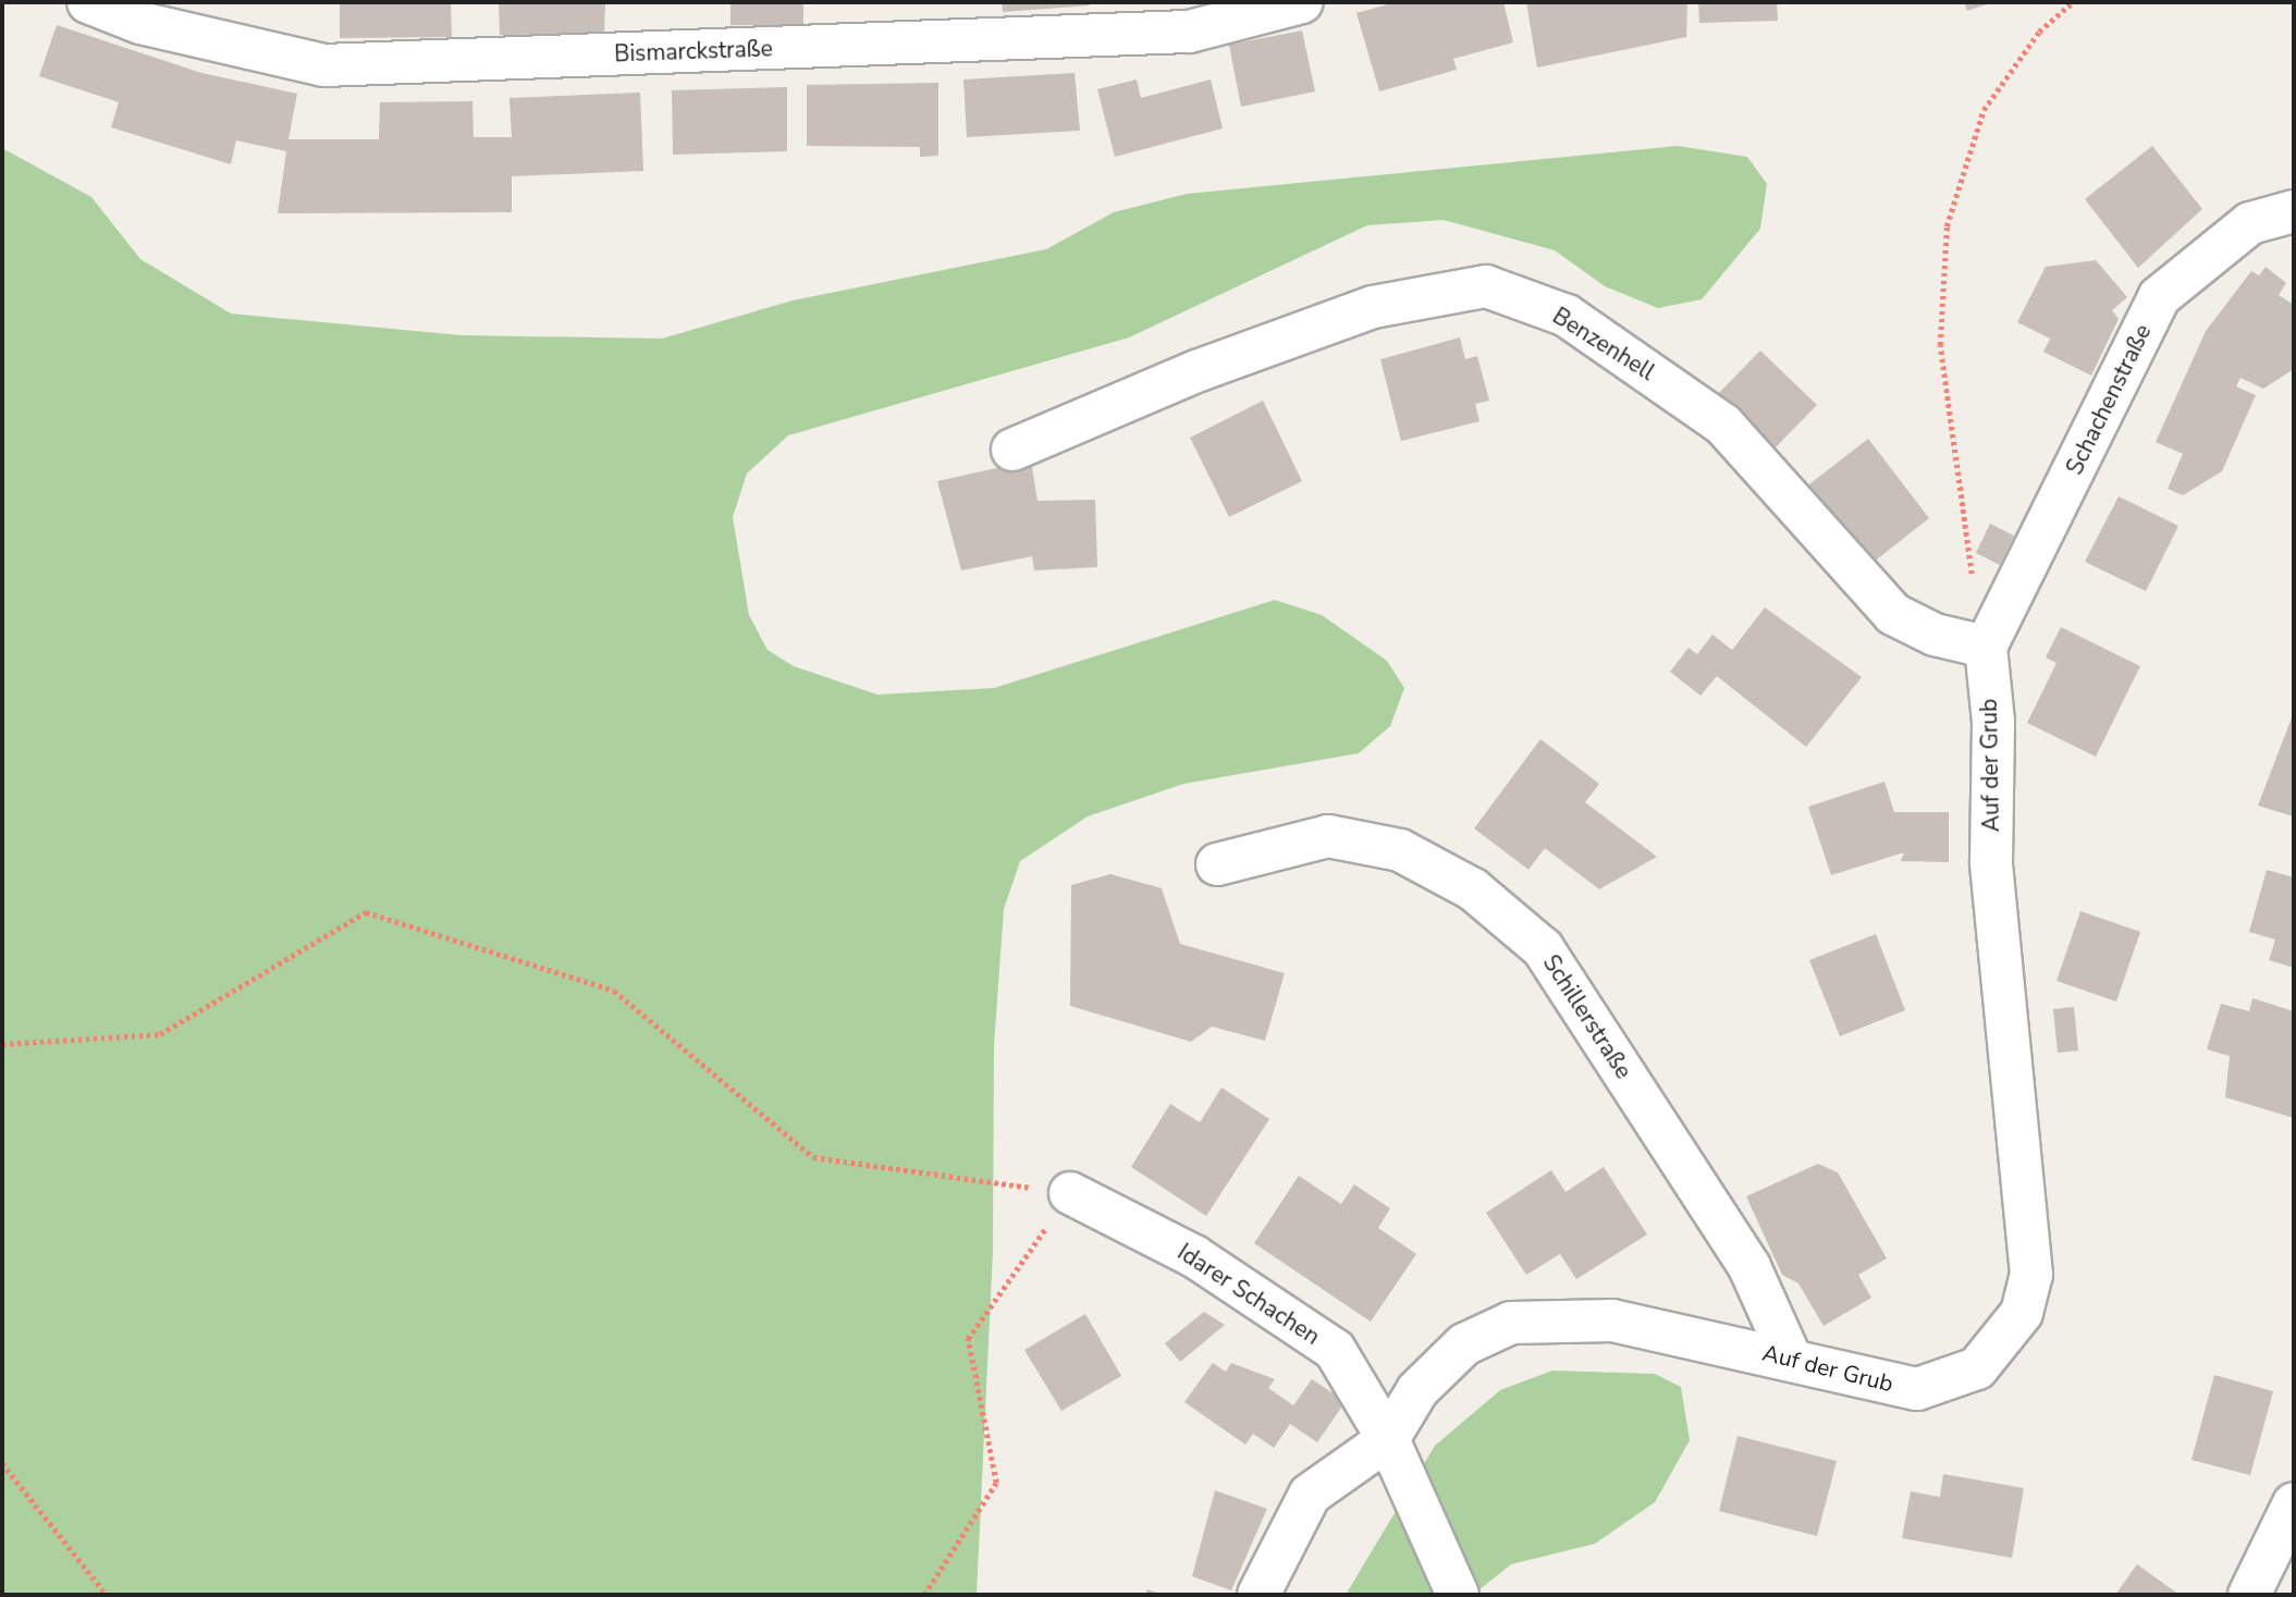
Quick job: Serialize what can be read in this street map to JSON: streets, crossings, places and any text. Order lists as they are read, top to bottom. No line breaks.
{"streets":{"street":["Bismarckstraße","Benzenhell","Schachenstraße","Auf der Grub","Schillerstraße","Idarer Schachen"]},"crossings":[["Benzenhell","Schachenstraße"],["Benzenhell","Auf der Grub"],["Schachenstraße","Auf der Grub"],["Auf der Grub","Schillerstraße"],["Auf der Grub","Idarer Schachen"]]}
